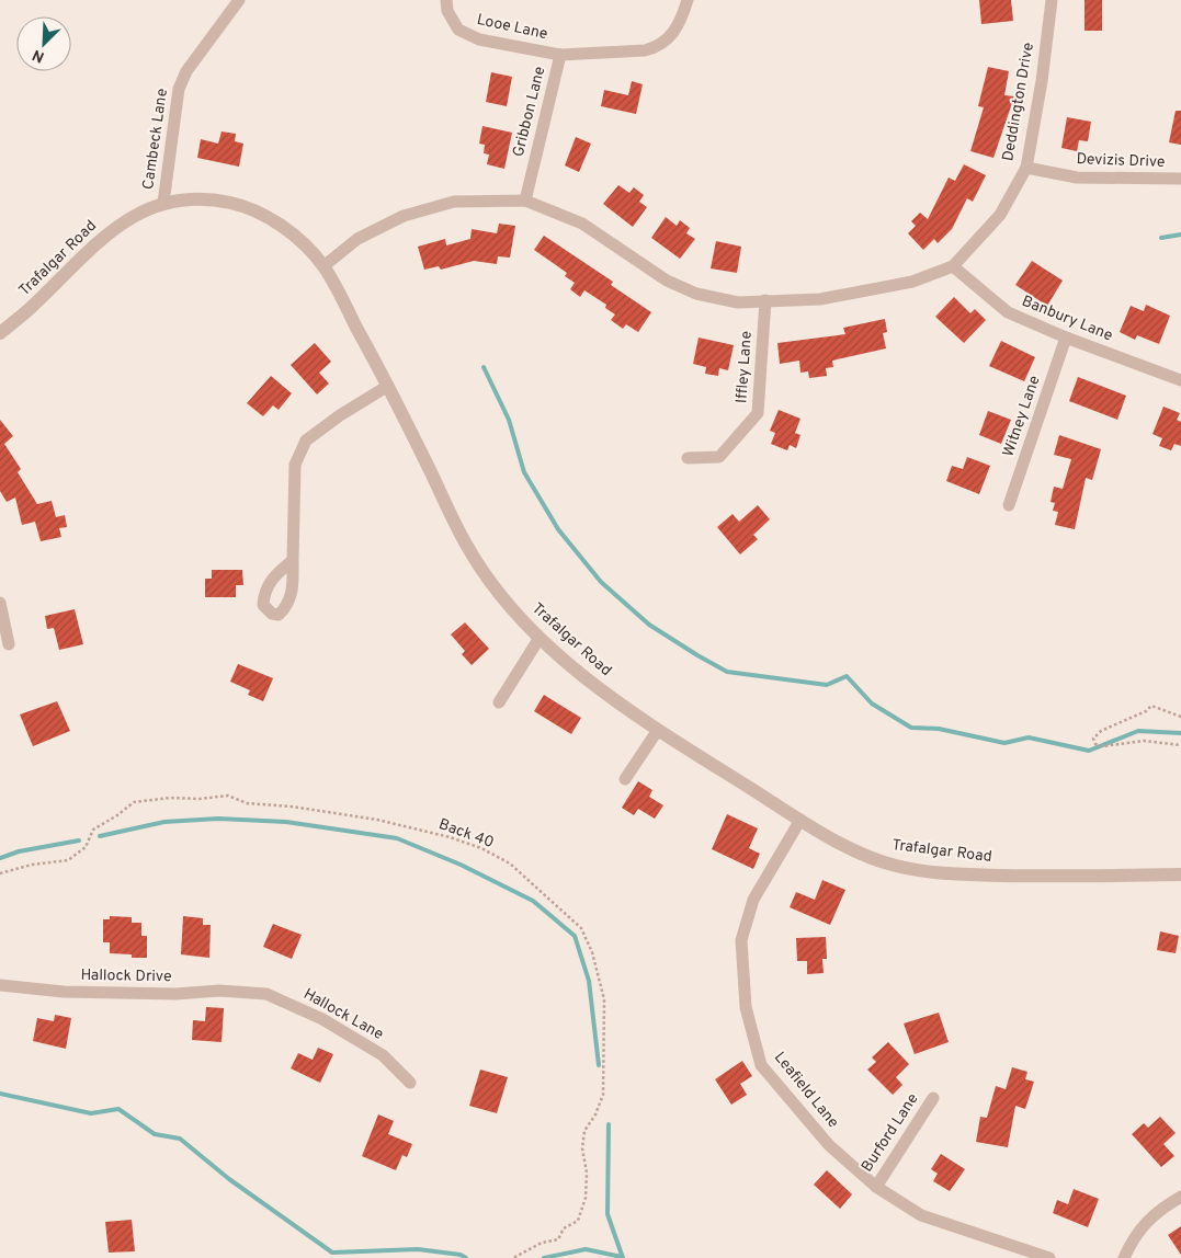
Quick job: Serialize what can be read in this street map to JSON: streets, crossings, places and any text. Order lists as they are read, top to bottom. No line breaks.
{"streets":{"street":["Looe Lane","Deddington Drive","Gribbon Lane","Cambeck Lane","Devizis Drive","Trafalgar Road","Banbury Lane","Iffley Lane","Witney Lane","Hallock Drive","Hallock Lane","Leafield Lane","Burford Lane"],"path":["Back 40"]},"crossings":[["Looe Lane","Gribbon Lane"],["Deddington Drive","Gribbon Lane"],["Deddington Drive","Devizis Drive"],["Deddington Drive","Trafalgar Road"],["Deddington Drive","Banbury Lane"],["Deddington Drive","Iffley Lane"],["Cambeck Lane","Trafalgar Road"],["Trafalgar Road","Leafield Lane"],["Banbury Lane","Witney Lane"],["Hallock Drive","Hallock Lane"],["Leafield Lane","Burford Lane"]],"north":"bottom left"}
